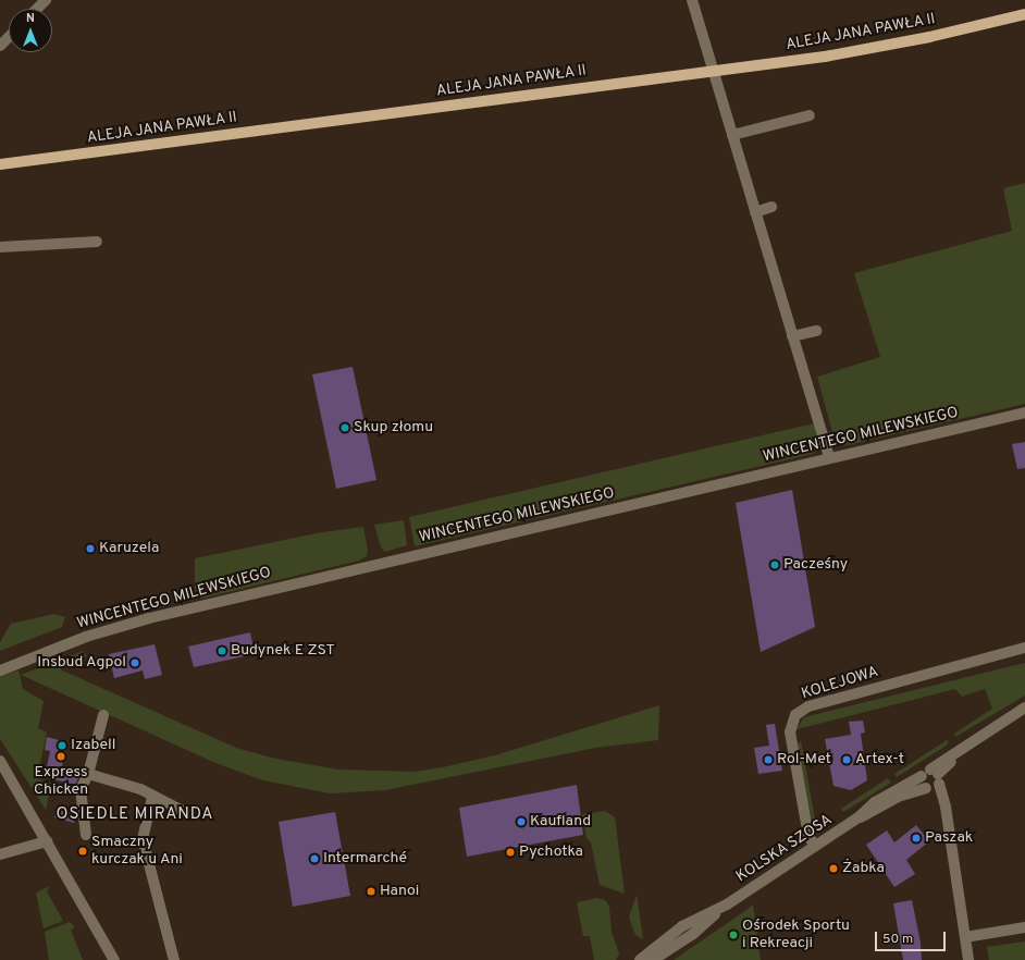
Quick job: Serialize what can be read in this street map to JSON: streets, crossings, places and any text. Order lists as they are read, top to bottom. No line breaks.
{"streets":{"main road":["ALEJA JANA PAWŁA II"],"street":["WINCENTEGO MILEWSKIEGO","KOLEJOWA","KOLSKA SZOSA"]},"crossings":[["KOLEJOWA","KOLSKA SZOSA"]],"districts":["OSIEDLE MIRANDA"],"places":["Skup złomu","Karuzela","Pacześny","Budynek E ZST","Insbud Agpol","Izabell","Express Chicken","Rol-Met","Artex-t","Kaufland","Paszak","Smaczny kurczak u Ani","Pychotka","Intermarché","Żabka","Hanoi","Ośrodek Sportu i Rekreacji"],"scale_bar":"50 m","north":"top"}
